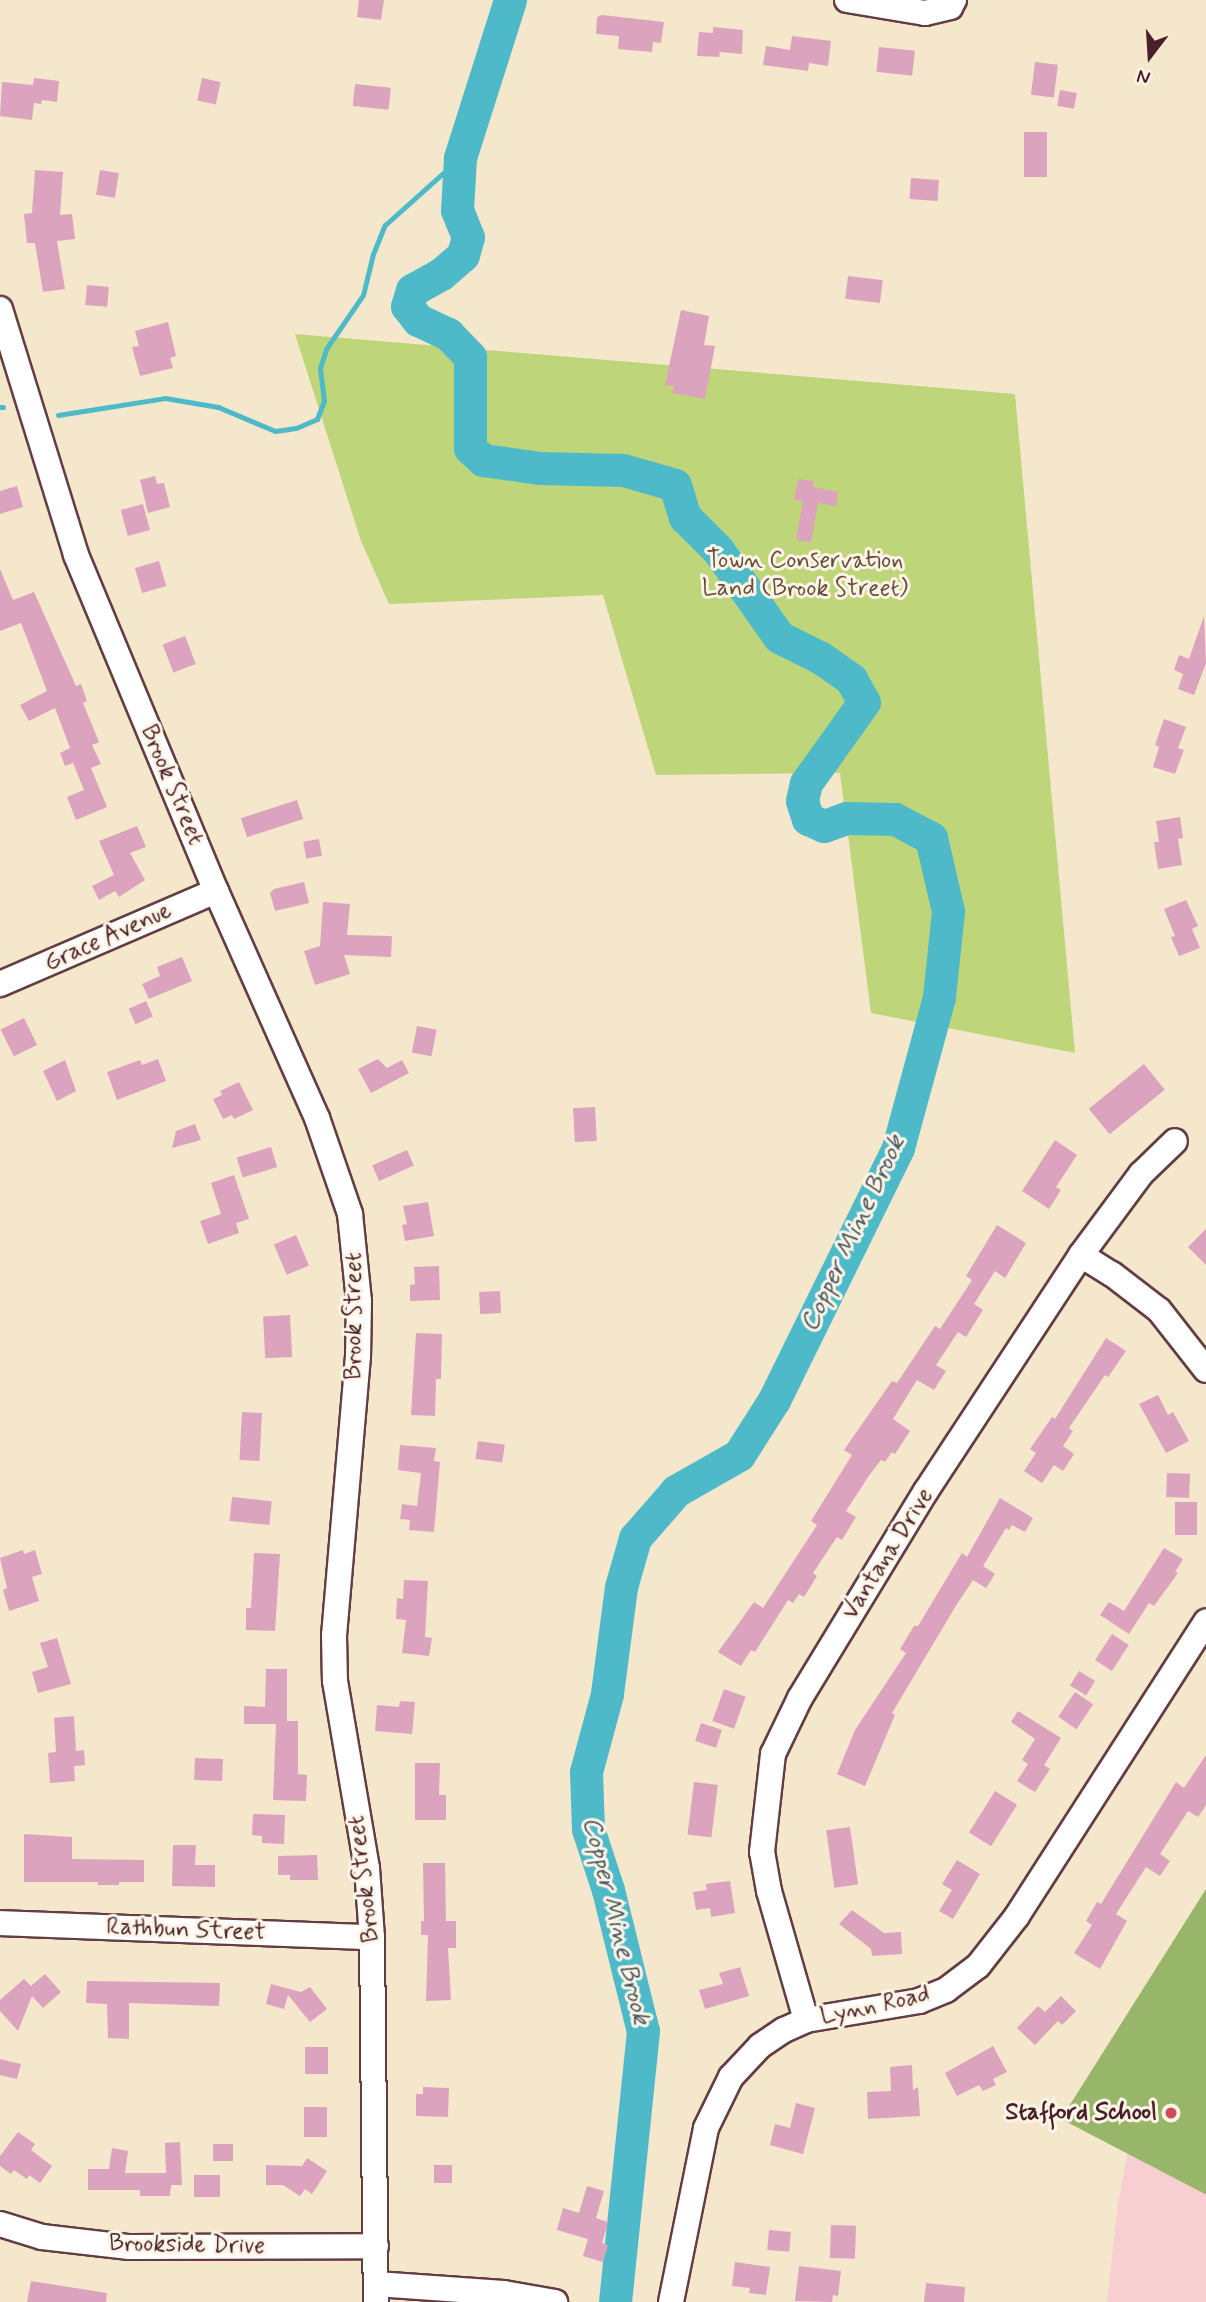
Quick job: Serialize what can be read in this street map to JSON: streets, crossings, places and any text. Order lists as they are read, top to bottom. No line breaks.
{"streets":{"street":["Brook Street","Grace Avenue","Vantana Drive","Rathbun Street","Lynn Road","Brookside Drive"]},"crossings":[["Brook Street","Grace Avenue"],["Brook Street","Rathbun Street"],["Brook Street","Brookside Drive"],["Vantana Drive","Lynn Road"]],"water":["Copper Mine Brook"],"parks":["Town Conservation Land (Brook Street)"],"places":["Stafford School"],"north":"bottom"}
